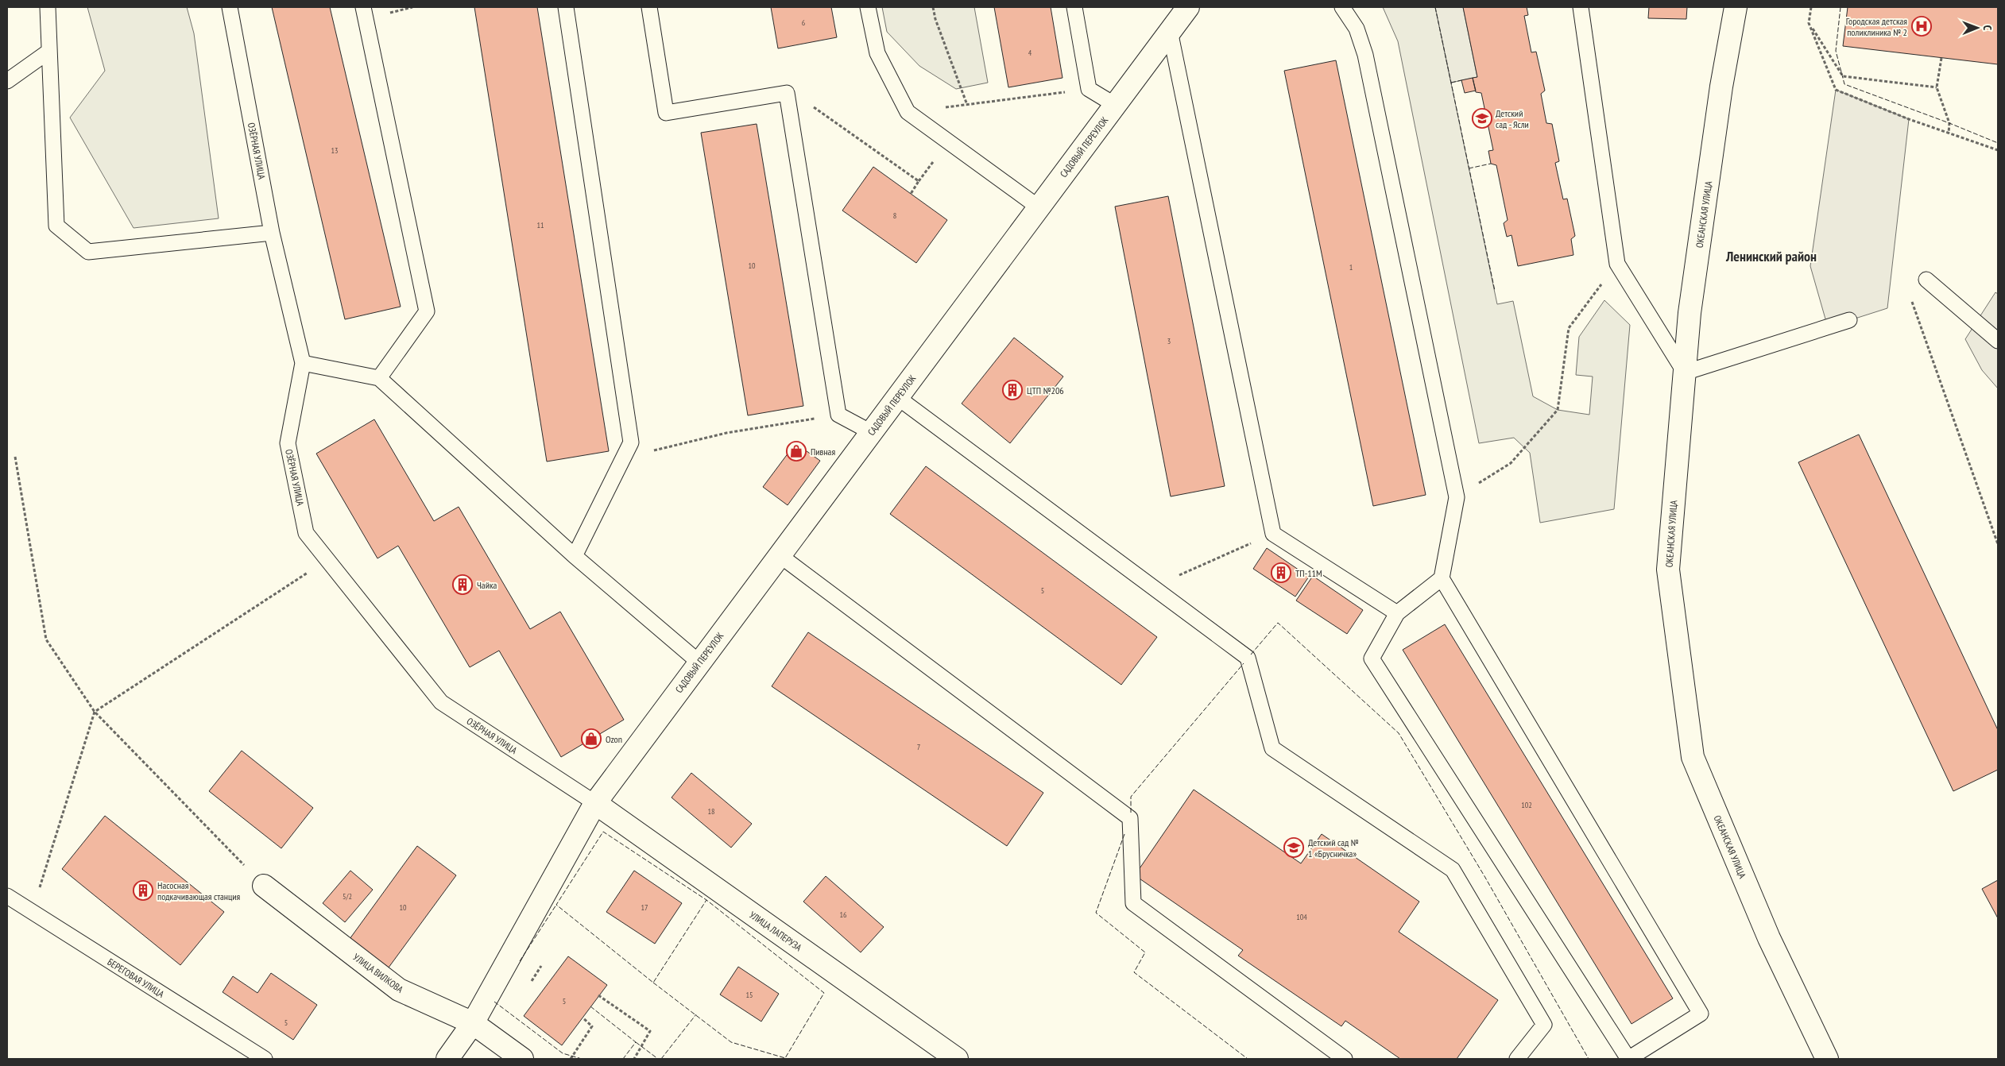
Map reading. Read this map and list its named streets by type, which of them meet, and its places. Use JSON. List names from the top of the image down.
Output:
{
  "streets": {
    "street": [
      "САДОВЫЙ ПЕРЕУЛОК",
      "ОКЕАНСКАЯ УЛИЦА",
      "УЛИЦА ЛАПЕРУЗА",
      "УЛИЦА ВИЛКОВА"
    ],
    "lane": ["ОЗЁРНАЯ УЛИЦА", "БЕРЕГОВАЯ УЛИЦА"]
  },
  "crossings": [
    ["САДОВЫЙ ПЕРЕУЛОК", "ОЗЁРНАЯ УЛИЦА"],
    ["САДОВЫЙ ПЕРЕУЛОК", "УЛИЦА ЛАПЕРУЗА"],
    ["САДОВЫЙ ПЕРЕУЛОК", "УЛИЦА ВИЛКОВА"],
    ["ОЗЁРНАЯ УЛИЦА", "УЛИЦА ЛАПЕРУЗА"]
  ],
  "districts": ["Ленинский район"],
  "places": {
    "hospital": ["Городская детская поликлиника № 2"],
    "school or university": ["Детский сад - Ясли", "Детский сад № 1 «Брусничка»"],
    "building": [
      "ЦТП №206",
      "ТП-11М",
      "Чайка",
      "Насосная подкачивающая станция"
    ],
    "shop": ["Пивная", "Ozon"]
  },
  "house_numbers": [
    "6",
    "4",
    "13",
    "8",
    "11",
    "10",
    "1",
    "3",
    "5",
    "7",
    "102",
    "18",
    "5/2",
    "10",
    "17",
    "16",
    "104",
    "15",
    "5",
    "5"
  ],
  "north": "right"
}
